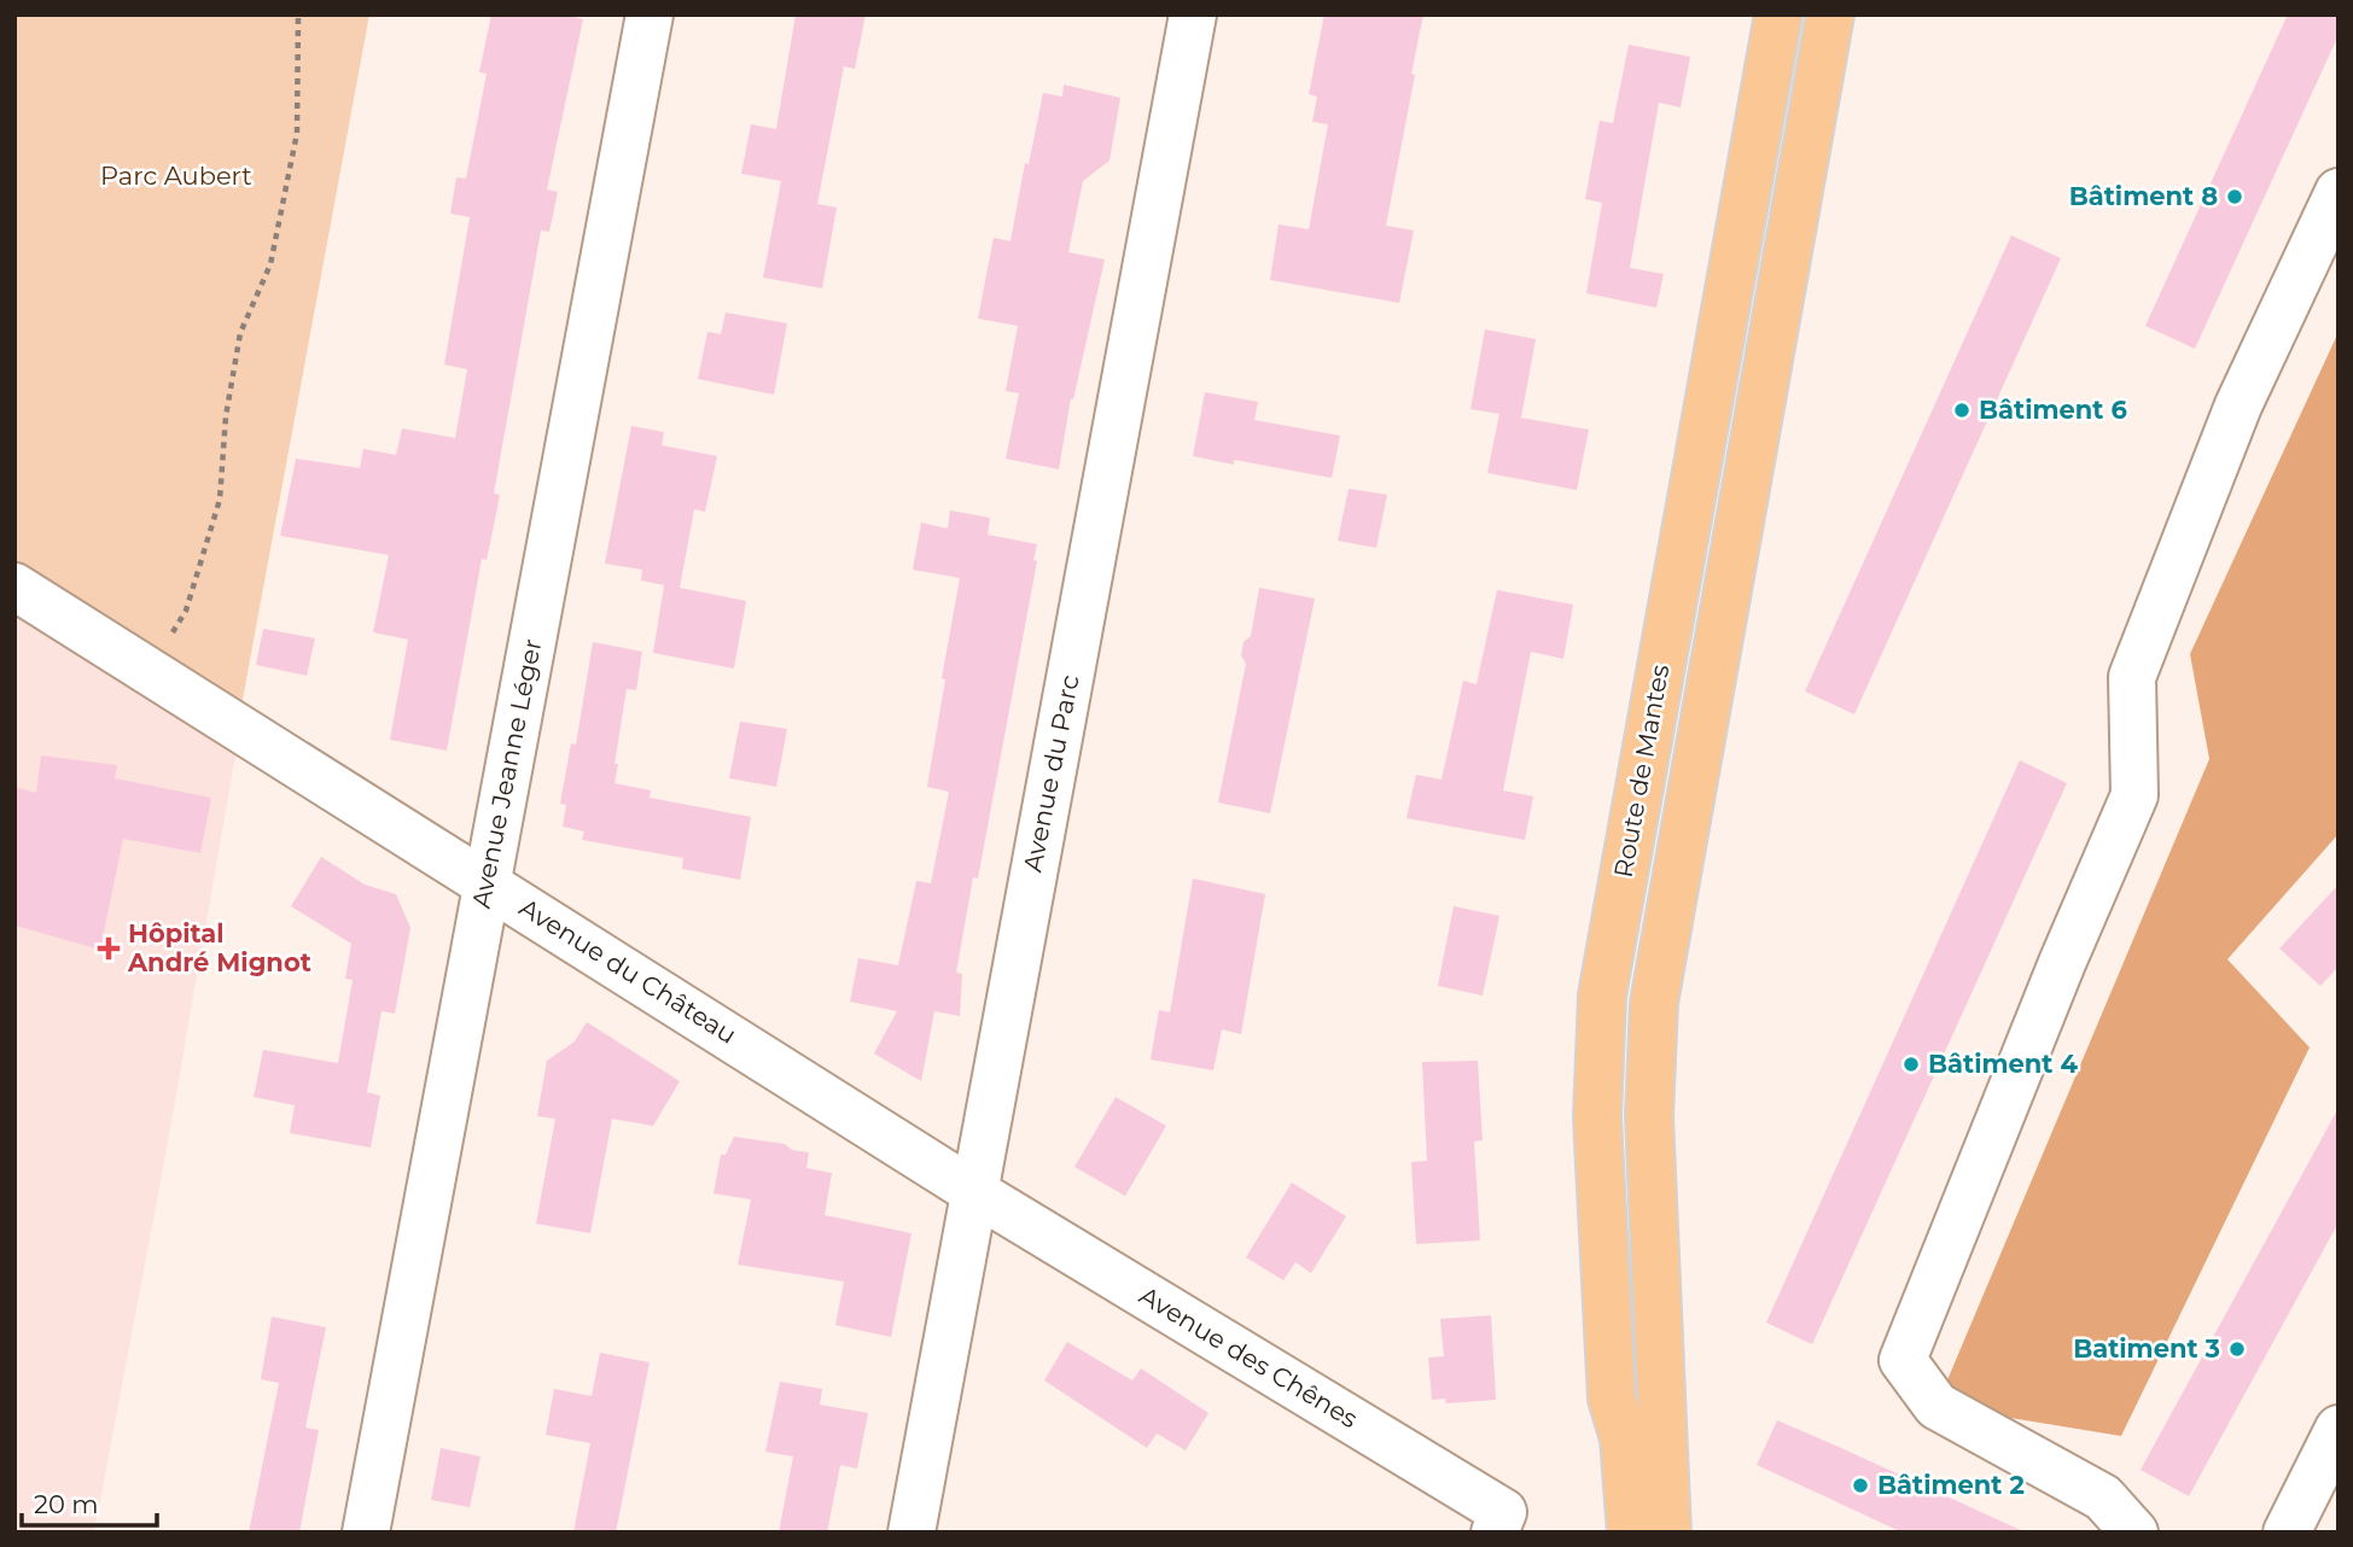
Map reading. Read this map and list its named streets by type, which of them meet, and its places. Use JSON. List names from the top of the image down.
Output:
{
  "streets": {
    "main road": ["Route de Mantes"],
    "street": [
      "Avenue Jeanne Léger",
      "Avenue du Parc",
      "Avenue du Château",
      "Avenue des Chênes"
    ]
  },
  "crossings": [
    ["Avenue Jeanne Léger", "Avenue du Château"],
    ["Avenue du Parc", "Avenue du Château"],
    ["Avenue du Parc", "Avenue des Chênes"],
    ["Avenue du Château", "Avenue des Chênes"]
  ],
  "parks": ["Parc Aubert"],
  "places": {
    "other": [
      "Bâtiment 8",
      "Bâtiment 6",
      "Bâtiment 4",
      "Batiment 3",
      "Bâtiment 2"
    ],
    "health": ["Hôpital André Mignot"]
  },
  "scale_bar": "20 m"
}
